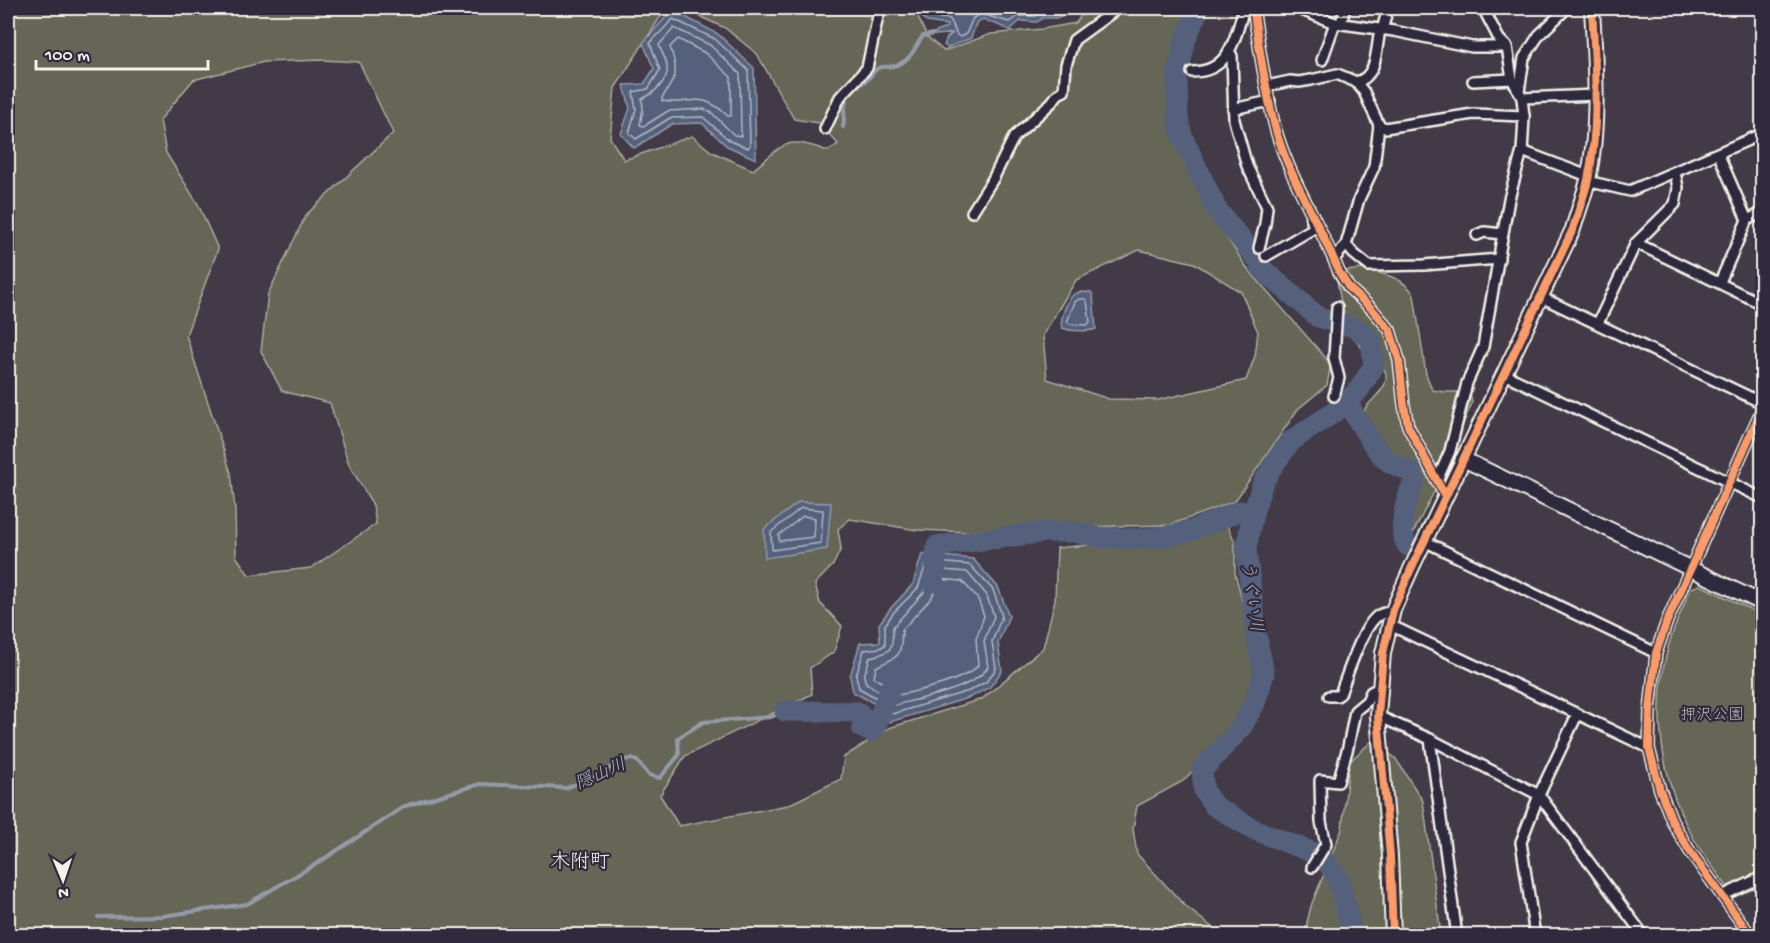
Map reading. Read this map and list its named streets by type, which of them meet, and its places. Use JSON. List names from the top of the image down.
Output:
{
  "districts": ["木附町"],
  "water": ["うぐい川", "隠山川"],
  "parks": ["押沢公園"],
  "scale_bar": "100 m",
  "north": "bottom"
}
